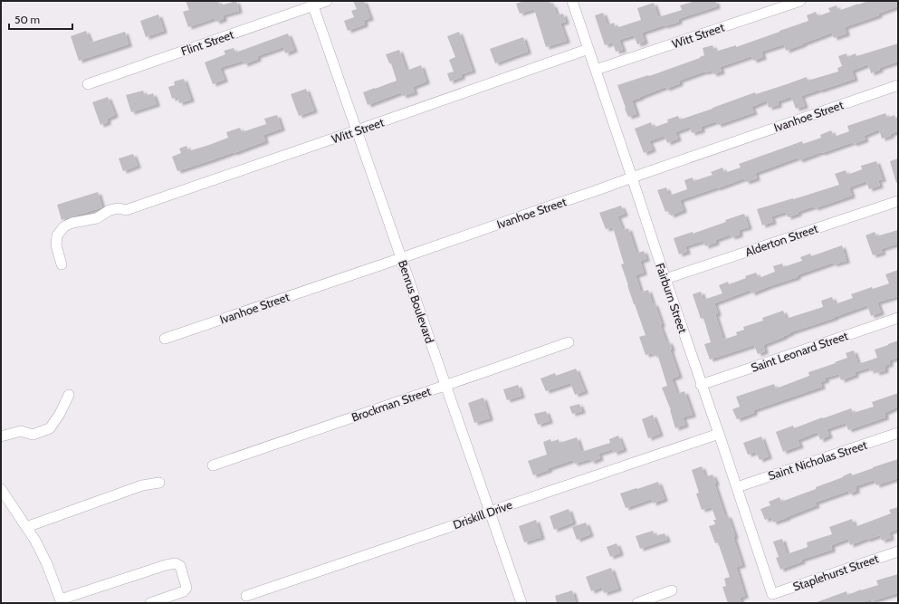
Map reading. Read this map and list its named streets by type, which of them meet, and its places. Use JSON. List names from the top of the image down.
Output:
{
  "streets": {
    "street": [
      "Witt Street",
      "Flint Street",
      "Ivanhoe Street",
      "Alderton Street",
      "Fairburn Street",
      "Benrus Boulevard",
      "Saint Leonard Street",
      "Brockman Street",
      "Saint Nicholas Street",
      "Driskill Drive",
      "Staplehurst Street"
    ]
  },
  "crossings": [
    ["Witt Street", "Fairburn Street"],
    ["Witt Street", "Benrus Boulevard"],
    ["Flint Street", "Benrus Boulevard"],
    ["Ivanhoe Street", "Fairburn Street"],
    ["Ivanhoe Street", "Benrus Boulevard"],
    ["Alderton Street", "Fairburn Street"],
    ["Fairburn Street", "Saint Leonard Street"],
    ["Fairburn Street", "Saint Nicholas Street"],
    ["Fairburn Street", "Driskill Drive"],
    ["Fairburn Street", "Staplehurst Street"],
    ["Benrus Boulevard", "Brockman Street"],
    ["Benrus Boulevard", "Driskill Drive"]
  ],
  "scale_bar": "50 m"
}
